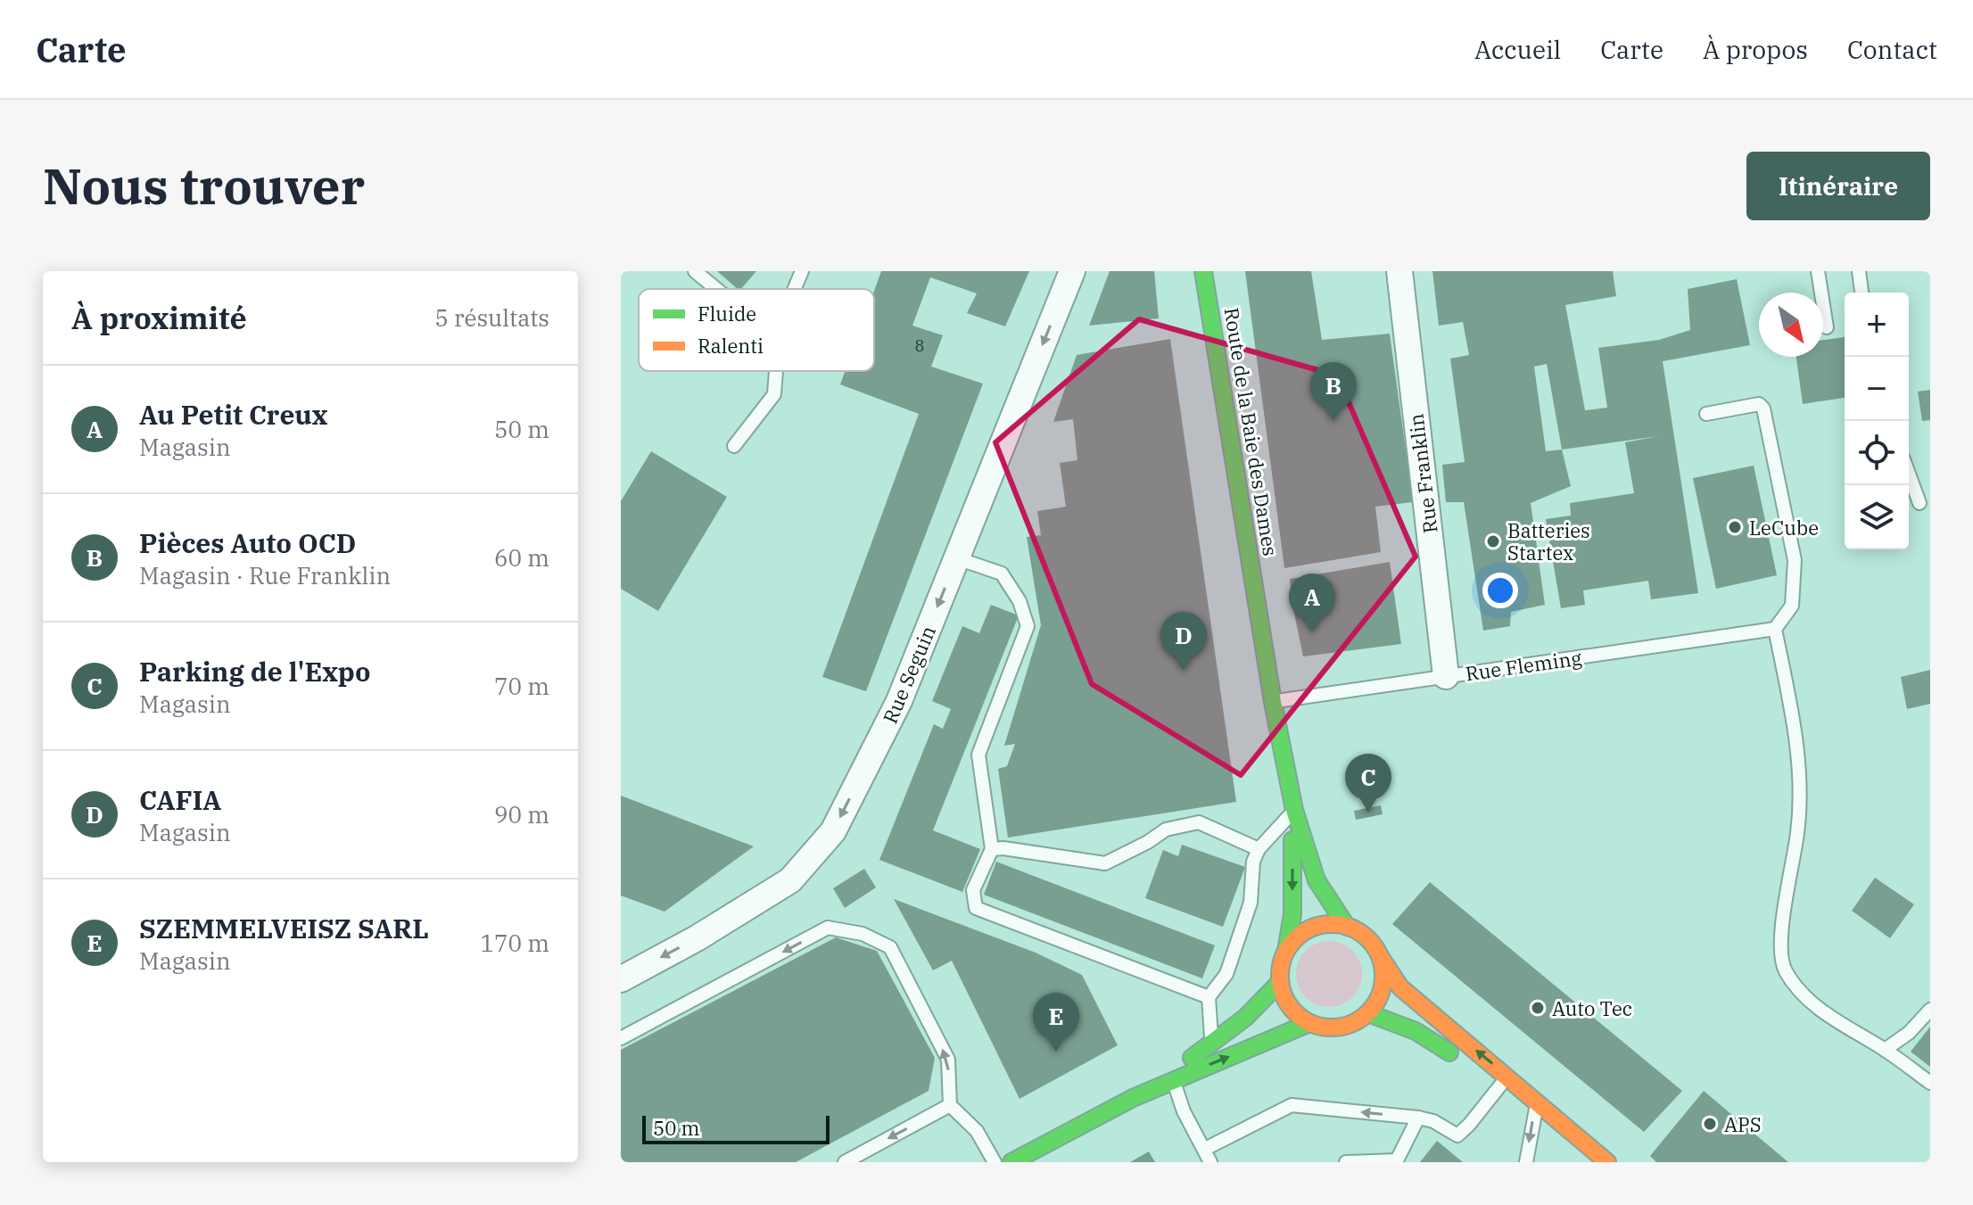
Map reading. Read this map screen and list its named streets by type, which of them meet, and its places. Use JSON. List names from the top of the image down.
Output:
{
  "streets": {
    "main road": ["Route de la Baie des Dames"],
    "street": ["Rue Franklin", "Rue Seguin"],
    "lane": ["Rue Fleming"]
  },
  "crossings": [
    ["Route de la Baie des Dames", "Rue Fleming"],
    ["Rue Franklin", "Rue Fleming"]
  ],
  "one_way": ["Rue Seguin"],
  "places": [
    "LeCube",
    "Batteries Startex",
    "Auto Tec",
    "APS"
  ],
  "house_numbers": ["8"],
  "legend": ["Fluide", "Ralenti"],
  "scale_bar": "50 m",
  "north": "bottom right",
  "page": {
    "header": "Carte",
    "nav": [
      "Accueil",
      "Carte",
      "À propos",
      "Contact"
    ],
    "buttons": "Itinéraire",
    "title": "Nous trouver",
    "heading": ["À proximité", "5 résultats"],
    "map_buttons": ["+", "−"],
    "pins": [
      "B",
      "A",
      "D",
      "C",
      "E"
    ],
    "list": [
      {
        "mark": "A",
        "name": "Au Petit Creux",
        "note": "Magasin",
        "value": "50 m"
      },
      {
        "mark": "B",
        "name": "Pièces Auto OCD",
        "note": "Magasin · Rue Franklin",
        "value": "60 m"
      },
      {
        "mark": "C",
        "name": "Parking de l'Expo",
        "note": "Magasin",
        "value": "70 m"
      },
      {
        "mark": "D",
        "name": "CAFIA",
        "note": "Magasin",
        "value": "90 m"
      },
      {
        "mark": "E",
        "name": "SZEMMELVEISZ SARL",
        "note": "Magasin",
        "value": "170 m"
      }
    ],
    "scale": "50 m"
  }
}
